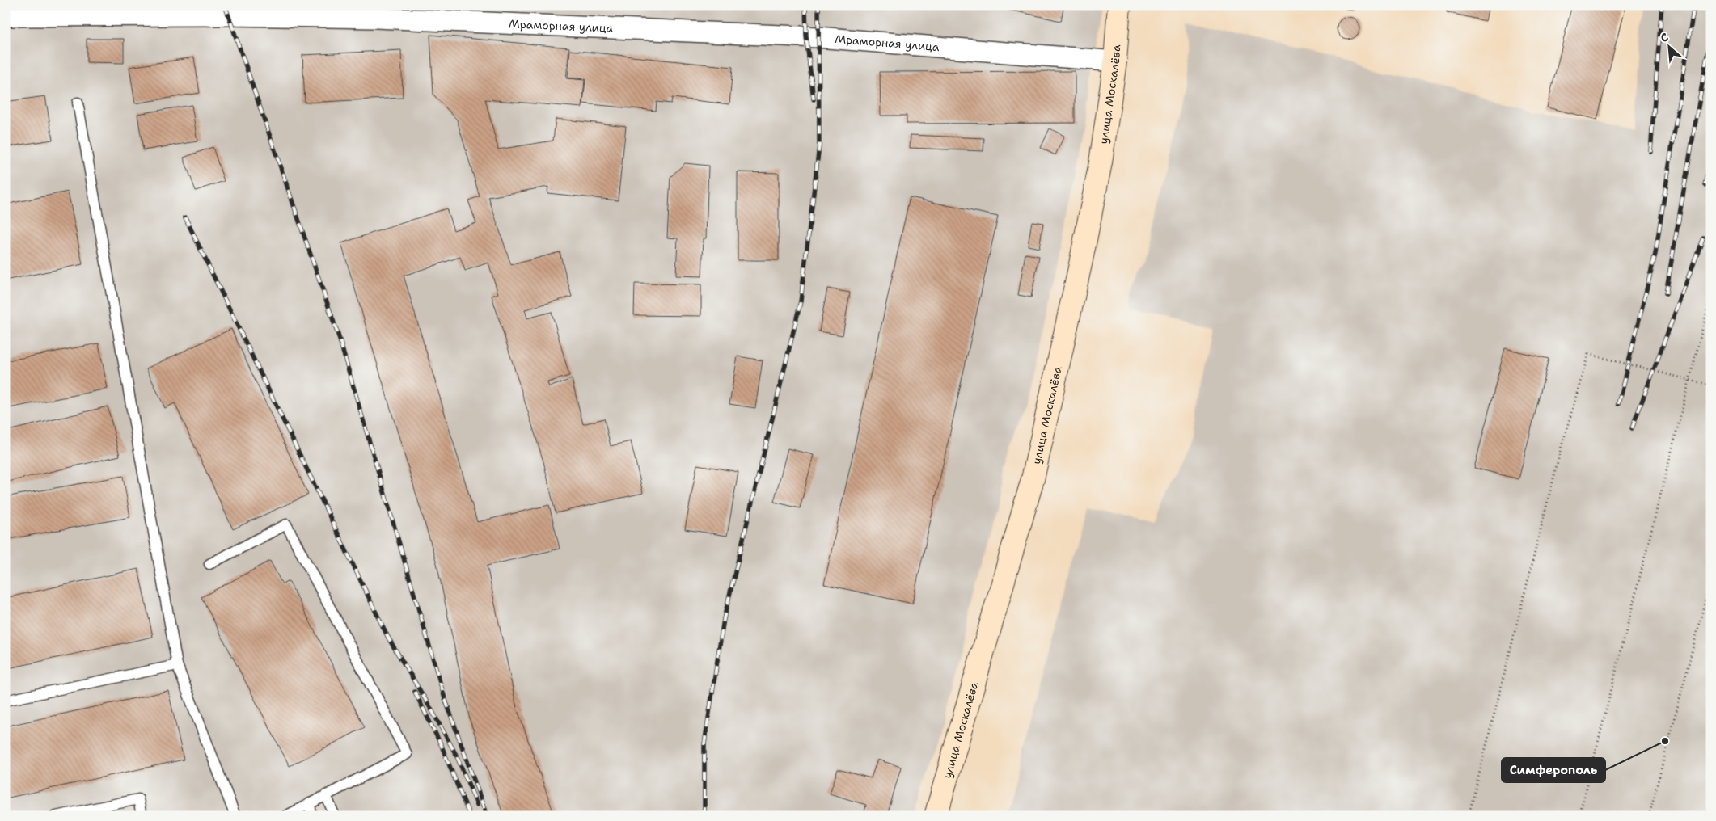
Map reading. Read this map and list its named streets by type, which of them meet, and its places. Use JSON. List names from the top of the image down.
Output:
{
  "streets": {
    "main road": ["улица Москалёва"],
    "street": ["Мраморная улица"]
  },
  "crossings": [
    ["Мраморная улица", "улица Москалёва"]
  ],
  "places": ["Симферополь"],
  "north": "top left"
}
